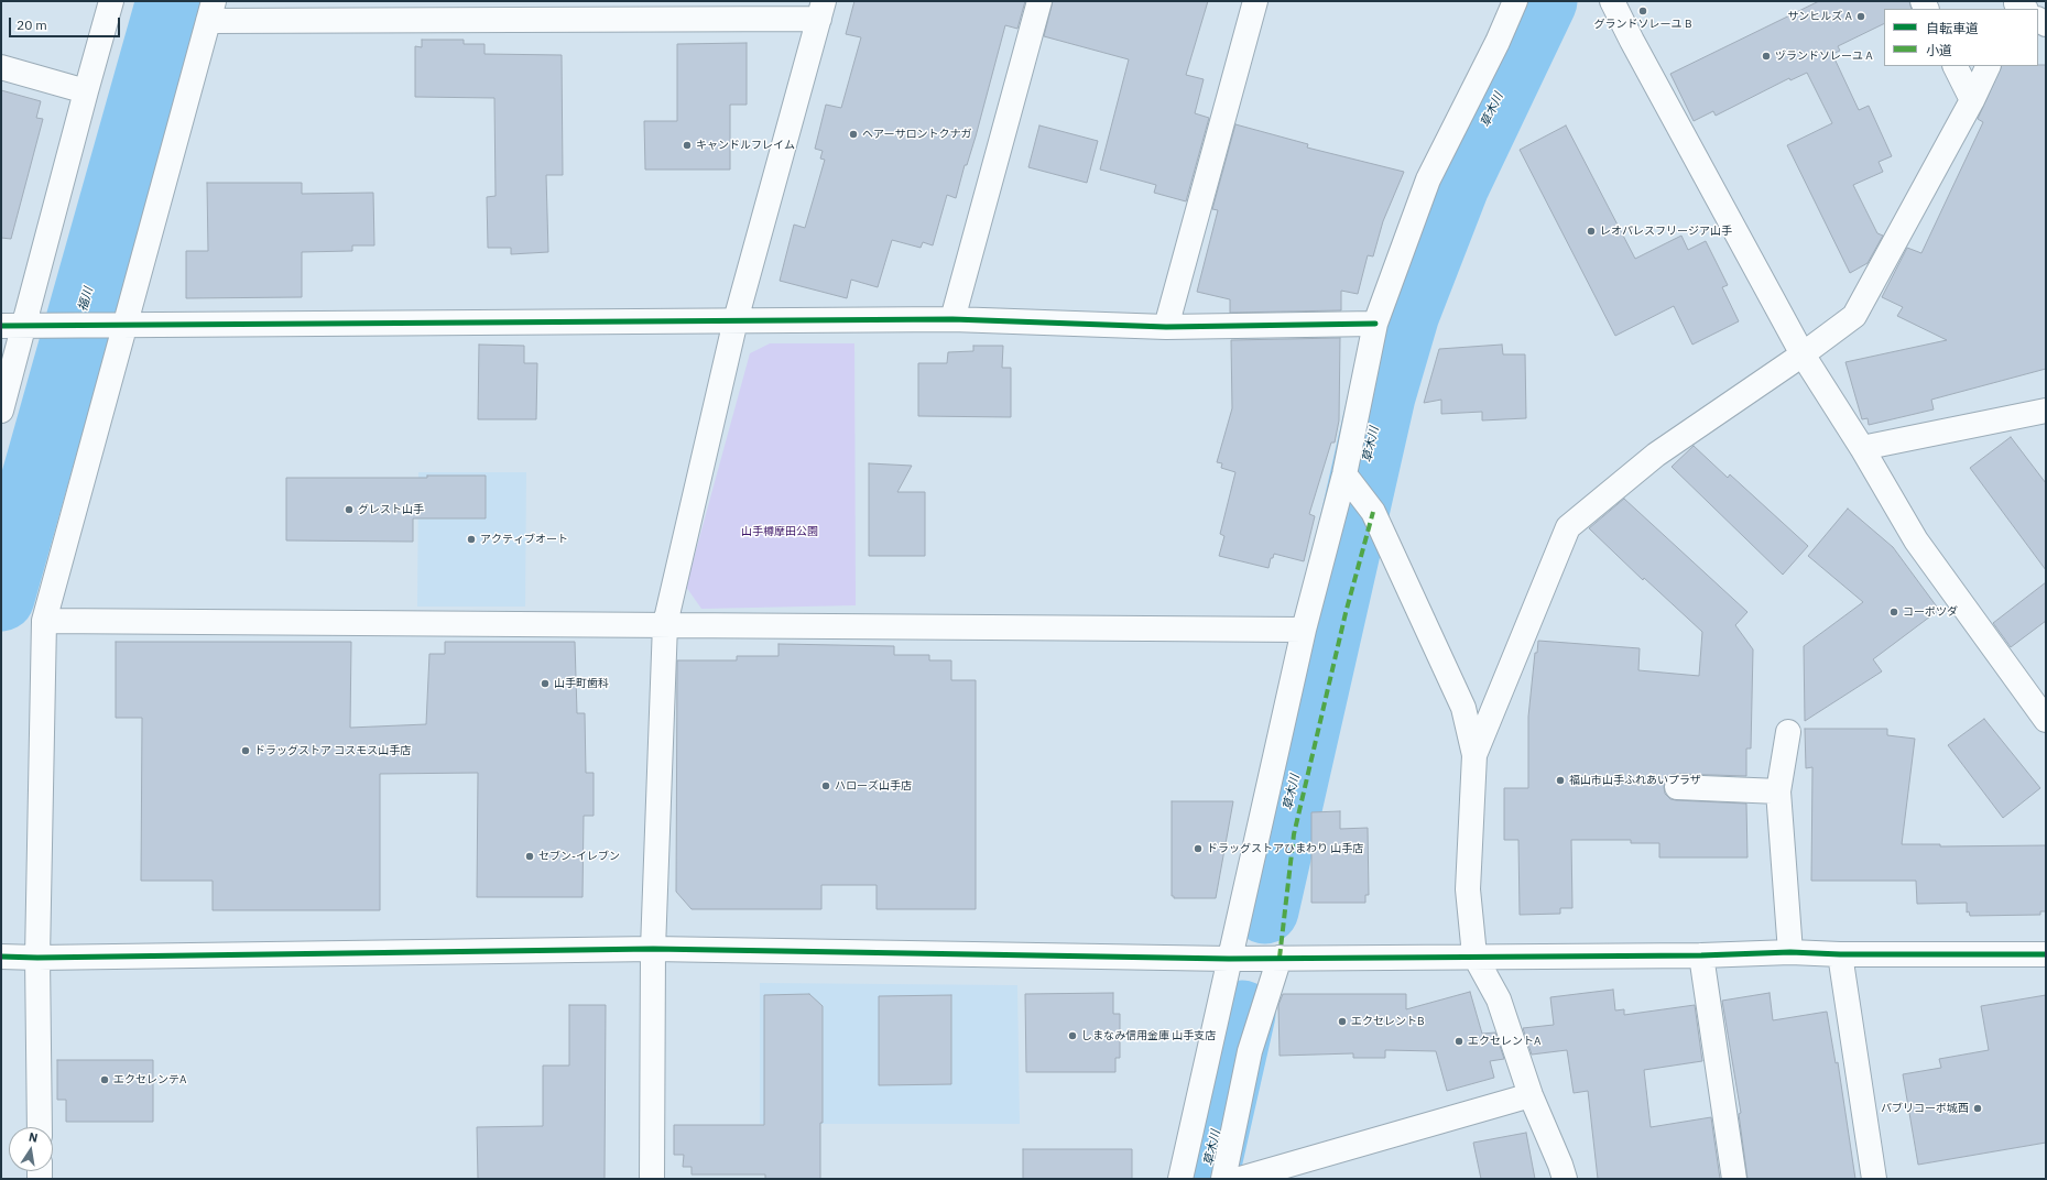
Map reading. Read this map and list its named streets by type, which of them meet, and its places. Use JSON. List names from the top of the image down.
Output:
{
  "water": ["草木川", "福川"],
  "parks": ["山手樽摩田公園"],
  "places": [
    "グランドソレーユ B",
    "サンヒルズ A",
    "ヅランドソレーユ A",
    "ヘアーサロントクナガ",
    "キャンドルフレイム",
    "レオパレスフリージア山手",
    "グレスト山手",
    "アクティブオート",
    "コーポツダ",
    "山手町歯科",
    "ドラッグストア コスモス山手店",
    "福山市山手ふれあいプラザ",
    "ハローズ山手店",
    "ドラッグストアひまわり 山手店",
    "セブン-イレブン",
    "エクセレントB",
    "しまなみ信用金庫 山手支店",
    "エクセレントA",
    "エクセレンテA",
    "パブリコーポ城西"
  ],
  "legend": ["自転車道", "小道"],
  "scale_bar": "20 m",
  "north": "top"
}
